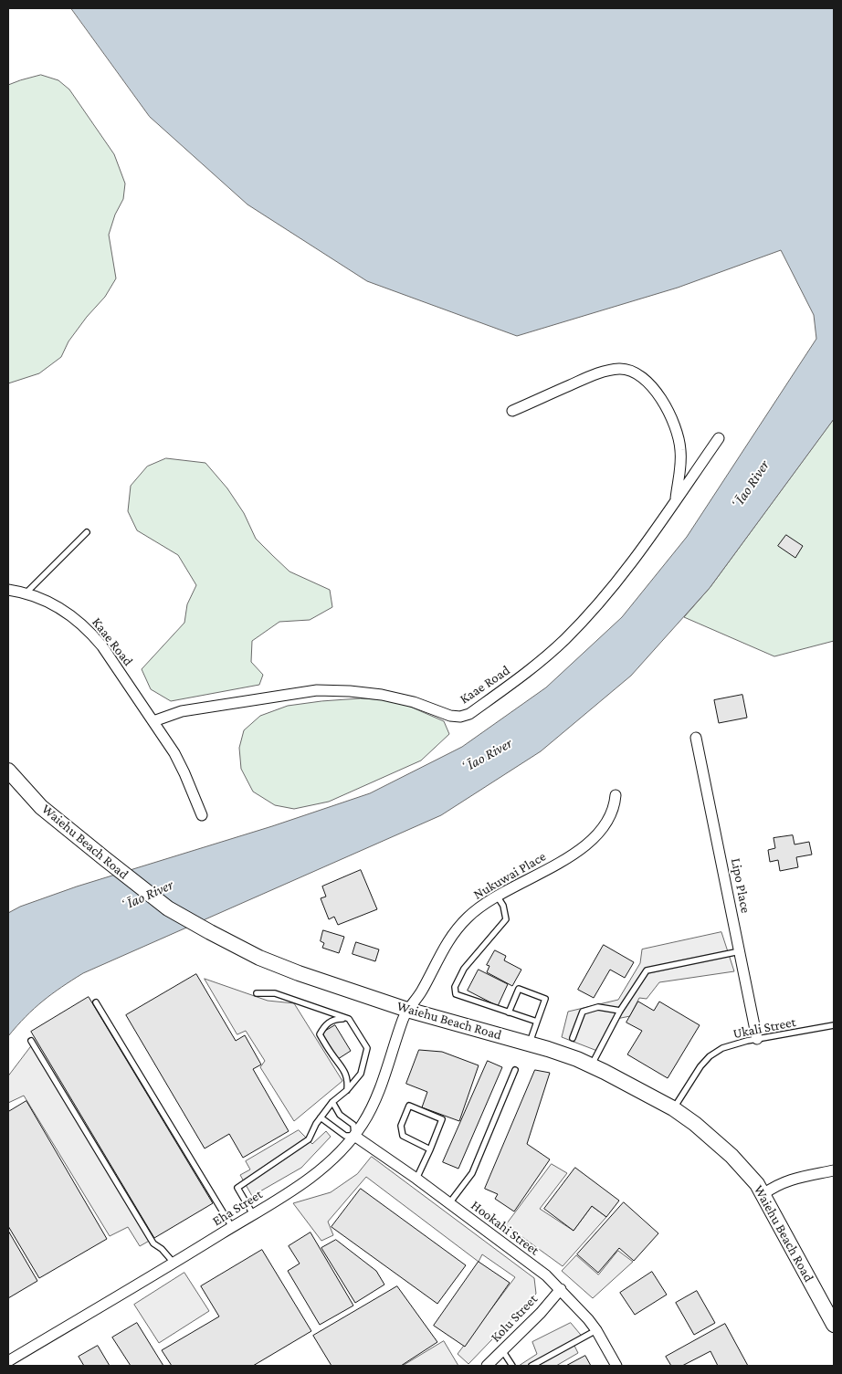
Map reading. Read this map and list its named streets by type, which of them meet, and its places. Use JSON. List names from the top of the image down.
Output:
{
  "streets": {
    "street": [
      "Kaae Road",
      "Waiehu Beach Road",
      "Nukuwai Place",
      "Lipo Place",
      "Eha Street",
      "Hookahi Street",
      "Kolu Street"
    ],
    "lane": ["Ukali Street"]
  },
  "crossings": [
    ["Waiehu Beach Road", "Nukuwai Place"],
    ["Waiehu Beach Road", "Ukali Street"],
    ["Waiehu Beach Road", "Eha Street"],
    ["Nukuwai Place", "Eha Street"],
    ["Lipo Place", "Ukali Street"],
    ["Eha Street", "Hookahi Street"],
    ["Hookahi Street", "Kolu Street"]
  ],
  "water": ["ʻĪao River"]
}
